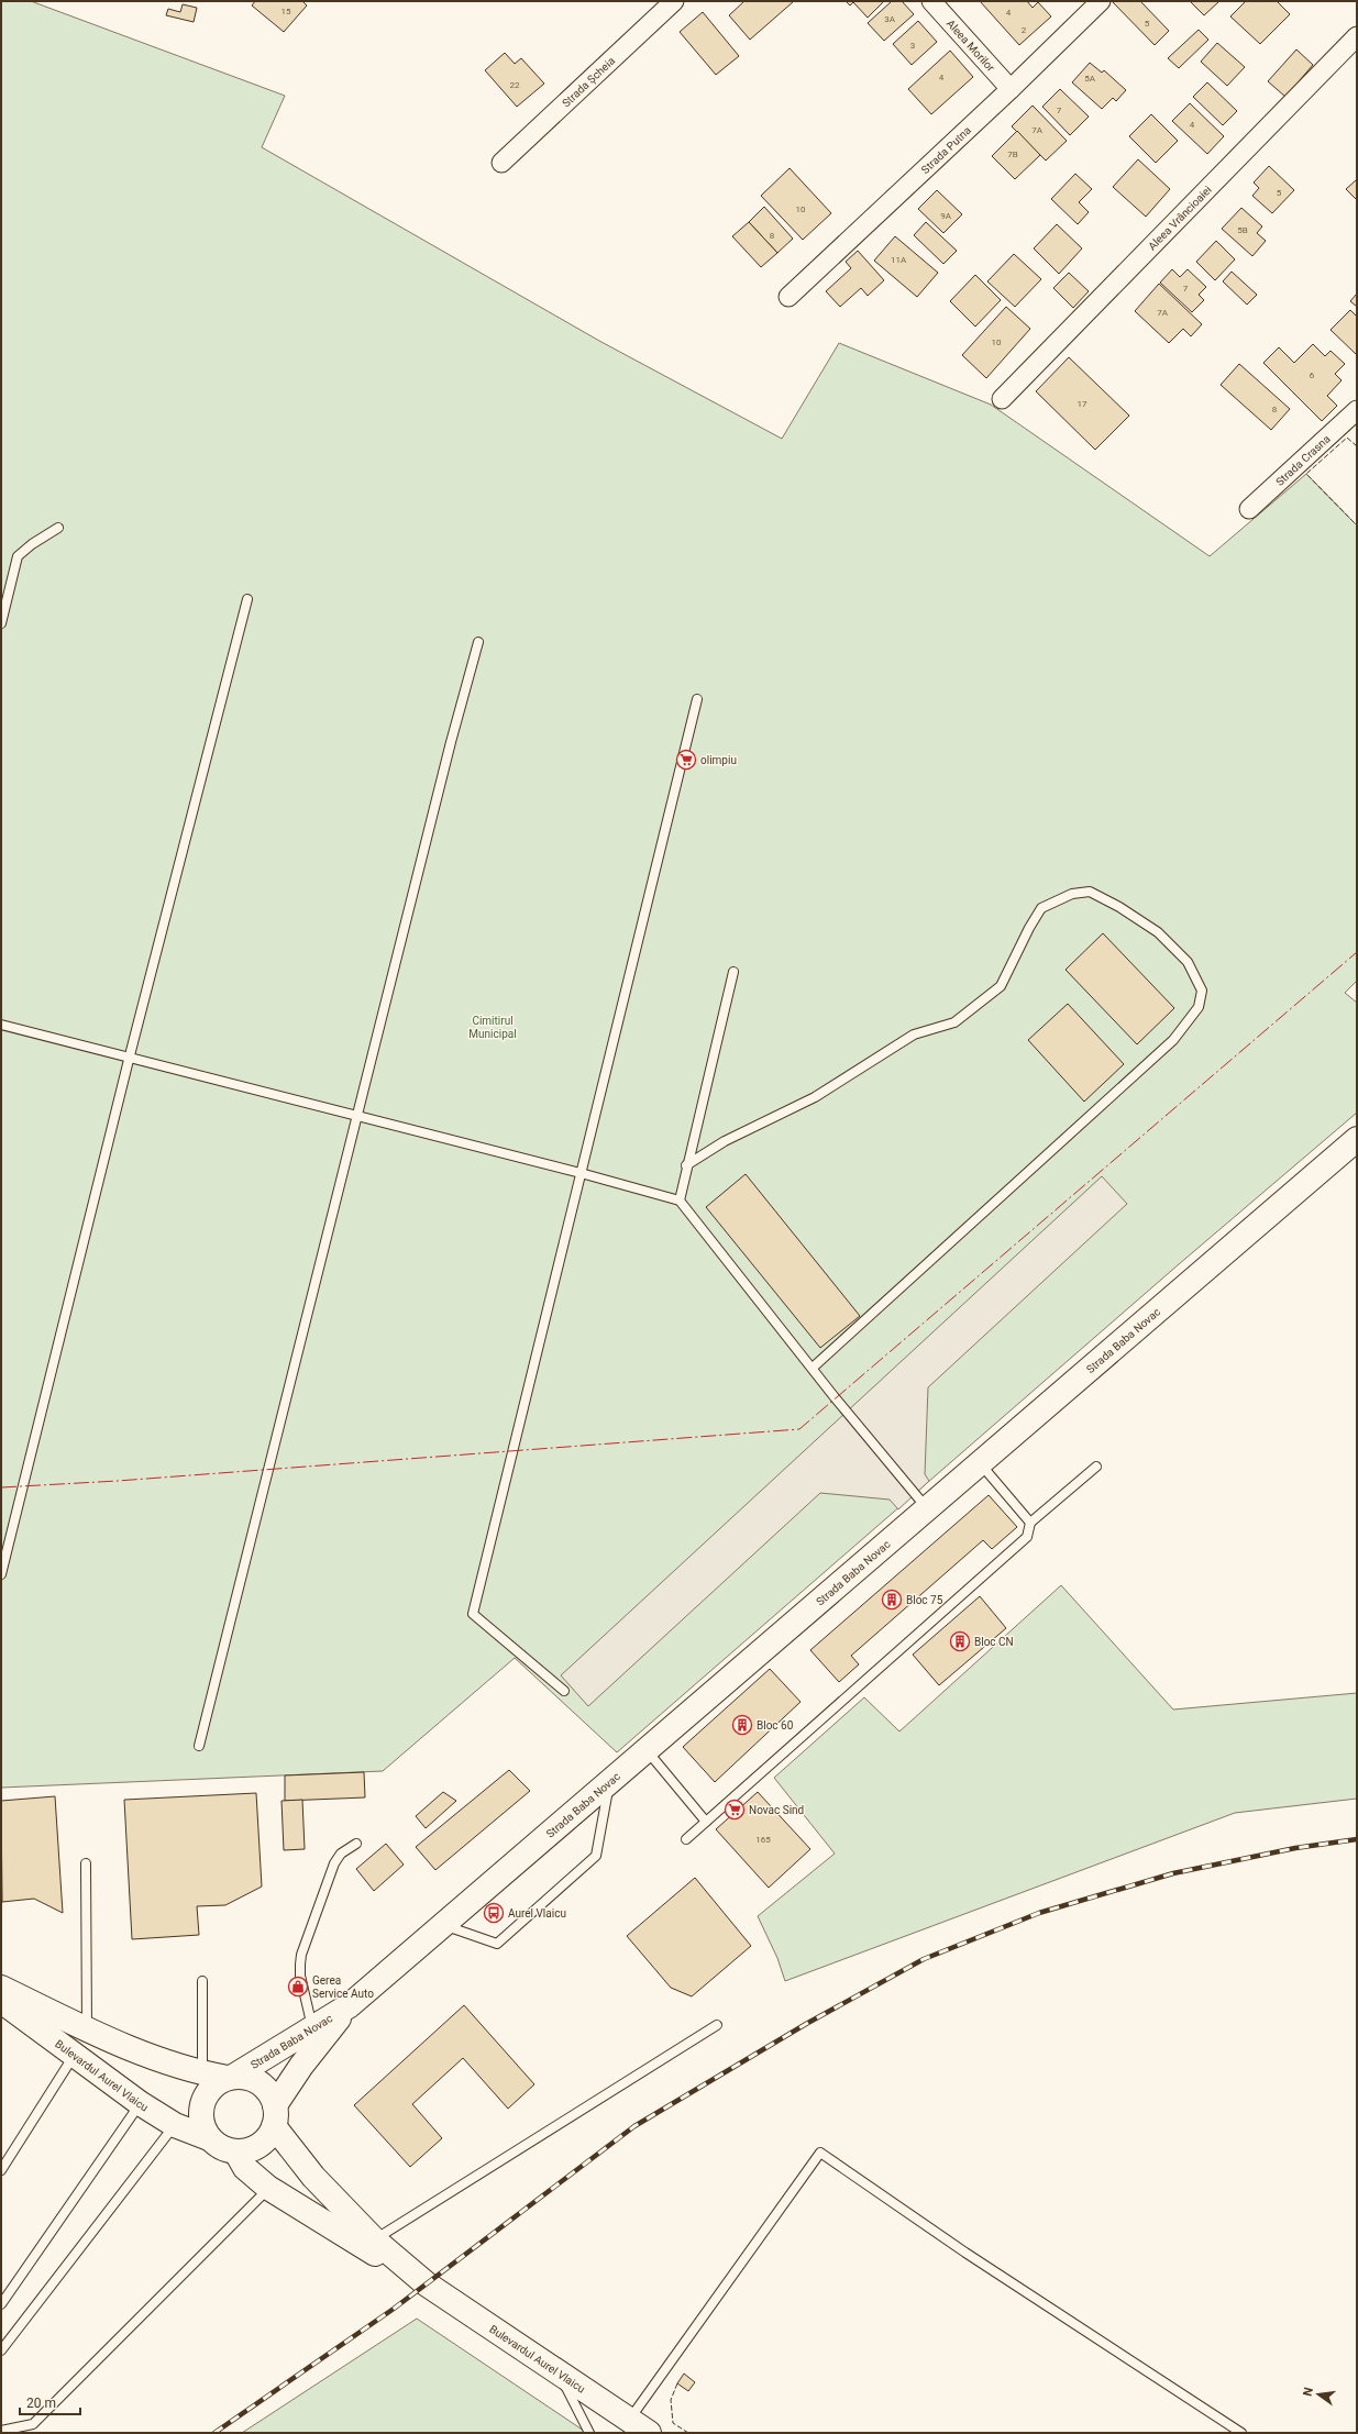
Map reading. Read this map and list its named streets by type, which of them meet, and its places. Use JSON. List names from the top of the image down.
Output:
{
  "streets": {
    "main road": ["Strada Baba Novac", "Bulevardul Aurel Vlaicu"],
    "street": [
      "Aleea Morilor",
      "Strada Șcheia",
      "Strada Putna",
      "Aleea Vrâncioaiei",
      "Strada Crasna"
    ]
  },
  "crossings": [
    ["Aleea Morilor", "Strada Putna"],
    ["Strada Baba Novac", "Bulevardul Aurel Vlaicu"]
  ],
  "parks": ["Cimitirul Municipal"],
  "places": {
    "supermarket": ["olimpiu", "Novac Sind"],
    "building": ["Bloc 75", "Bloc CN", "Bloc 60"],
    "bus stop": ["Aurel Vlaicu"],
    "shop": ["Gerea Service Auto"]
  },
  "house_numbers": [
    "15",
    "4",
    "3A",
    "5",
    "2",
    "3",
    "4",
    "5A",
    "22",
    "7",
    "4",
    "7A",
    "7B",
    "5",
    "10",
    "9A",
    "5B",
    "8",
    "11A",
    "7",
    "7A",
    "10",
    "6",
    "17",
    "8",
    "165"
  ],
  "scale_bar": "20 m",
  "north": "left"
}
